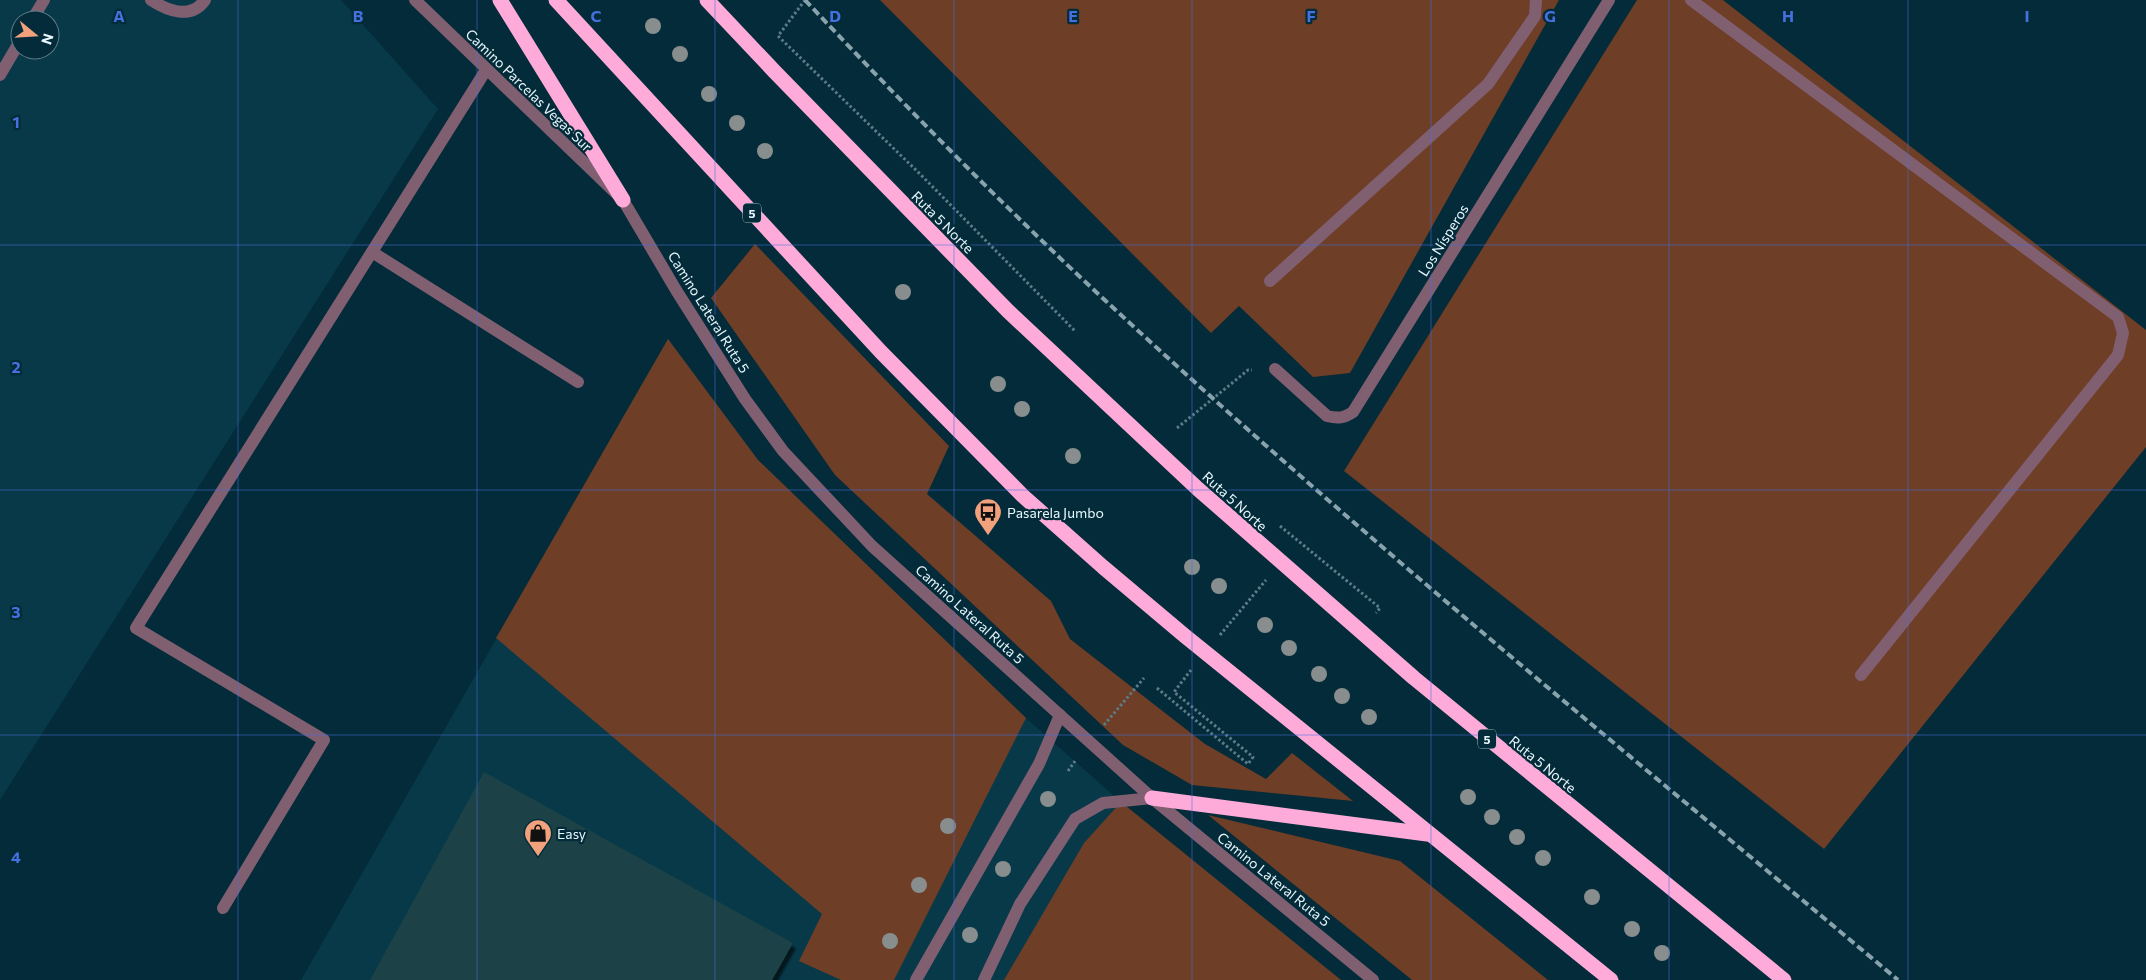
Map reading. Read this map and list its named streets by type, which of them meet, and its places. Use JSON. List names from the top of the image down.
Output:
{
  "streets": {
    "highway": ["5", "Ruta 5 Norte"],
    "street": ["Camino Parcelas Vegas Sur", "Los Nísperos", "Camino Lateral Ruta 5"]
  },
  "crossings": [
    ["Camino Parcelas Vegas Sur", "Camino Lateral Ruta 5"]
  ],
  "places": {
    "bus stop": ["Pasarela Jumbo"],
    "shop": ["Easy"]
  },
  "north": "right",
  "grid": {
    "columns": [
      "A",
      "B",
      "C",
      "D",
      "E",
      "F",
      "G",
      "H",
      "I"
    ],
    "rows": [
      "1",
      "2",
      "3",
      "4"
    ]
  }
}
